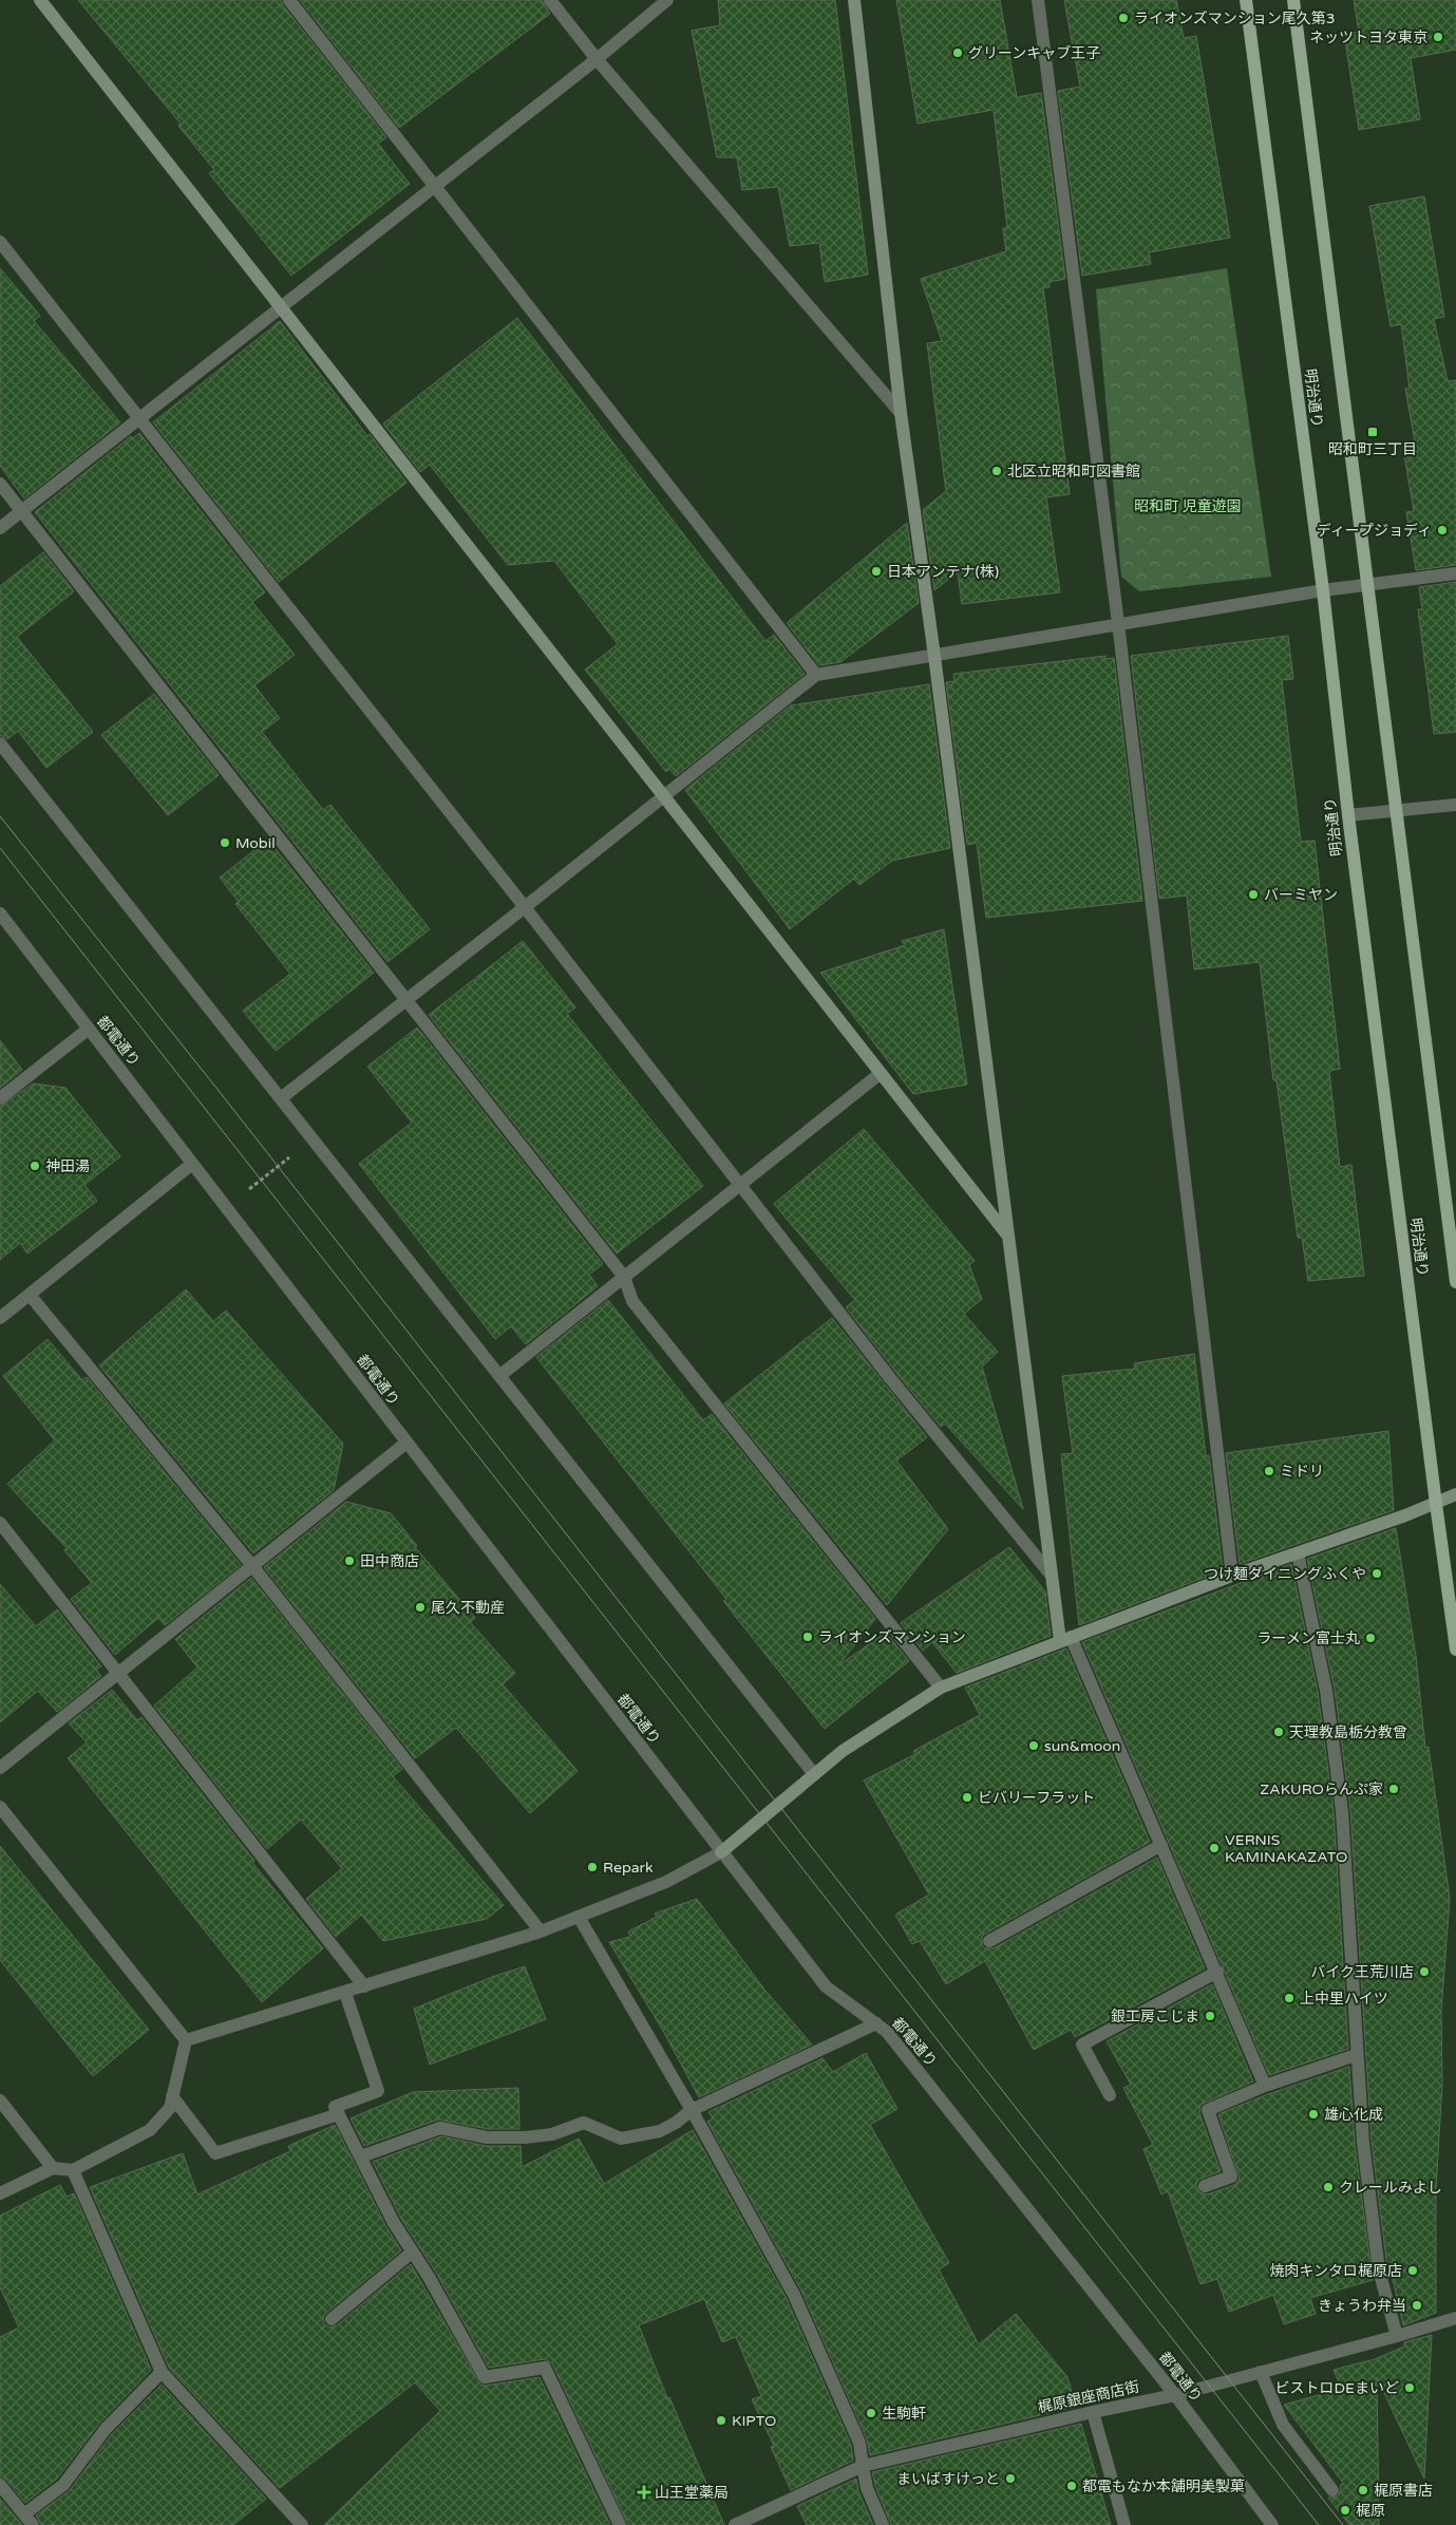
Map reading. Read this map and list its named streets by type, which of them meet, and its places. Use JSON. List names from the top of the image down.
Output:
{
  "streets": {
    "main road": ["明治通り"],
    "street": ["都電通り", "梶原銀座商店街"]
  },
  "crossings": [
    ["都電通り", "梶原銀座商店街"]
  ],
  "parks": ["昭和町 児童遊園"],
  "places": {
    "other": [
      "ライオンズマンション尾久第3",
      "ネッツトヨタ東京",
      "グリーンキャブ王子",
      "北区立昭和町図書館",
      "ディープジョディ",
      "日本アンテナ(株)",
      "Mobil",
      "バーミヤン",
      "神田湯",
      "ミドリ",
      "田中商店",
      "つけ麺ダイニングふくや",
      "尾久不動産",
      "ライオンズマンション",
      "ラーメン富士丸",
      "天理教島栃分教曾",
      "sun&moon",
      "ZAKUROらんぷ家",
      "ビバリーフラット",
      "VERNIS KAMINAKAZATO",
      "Repark",
      "バイク王荒川店",
      "上中里ハイツ",
      "銀工房こじま",
      "雄心化成",
      "クレールみよし",
      "焼肉キンタロ梶原店",
      "きょうわ弁当",
      "ビストロDEまいど",
      "生駒軒",
      "KIPTO",
      "まいばすけっと",
      "都電もなか本舗明美製菓",
      "梶原書店",
      "梶原"
    ],
    "transit": ["昭和町三丁目"],
    "health": ["山王堂薬局"]
  }
}
